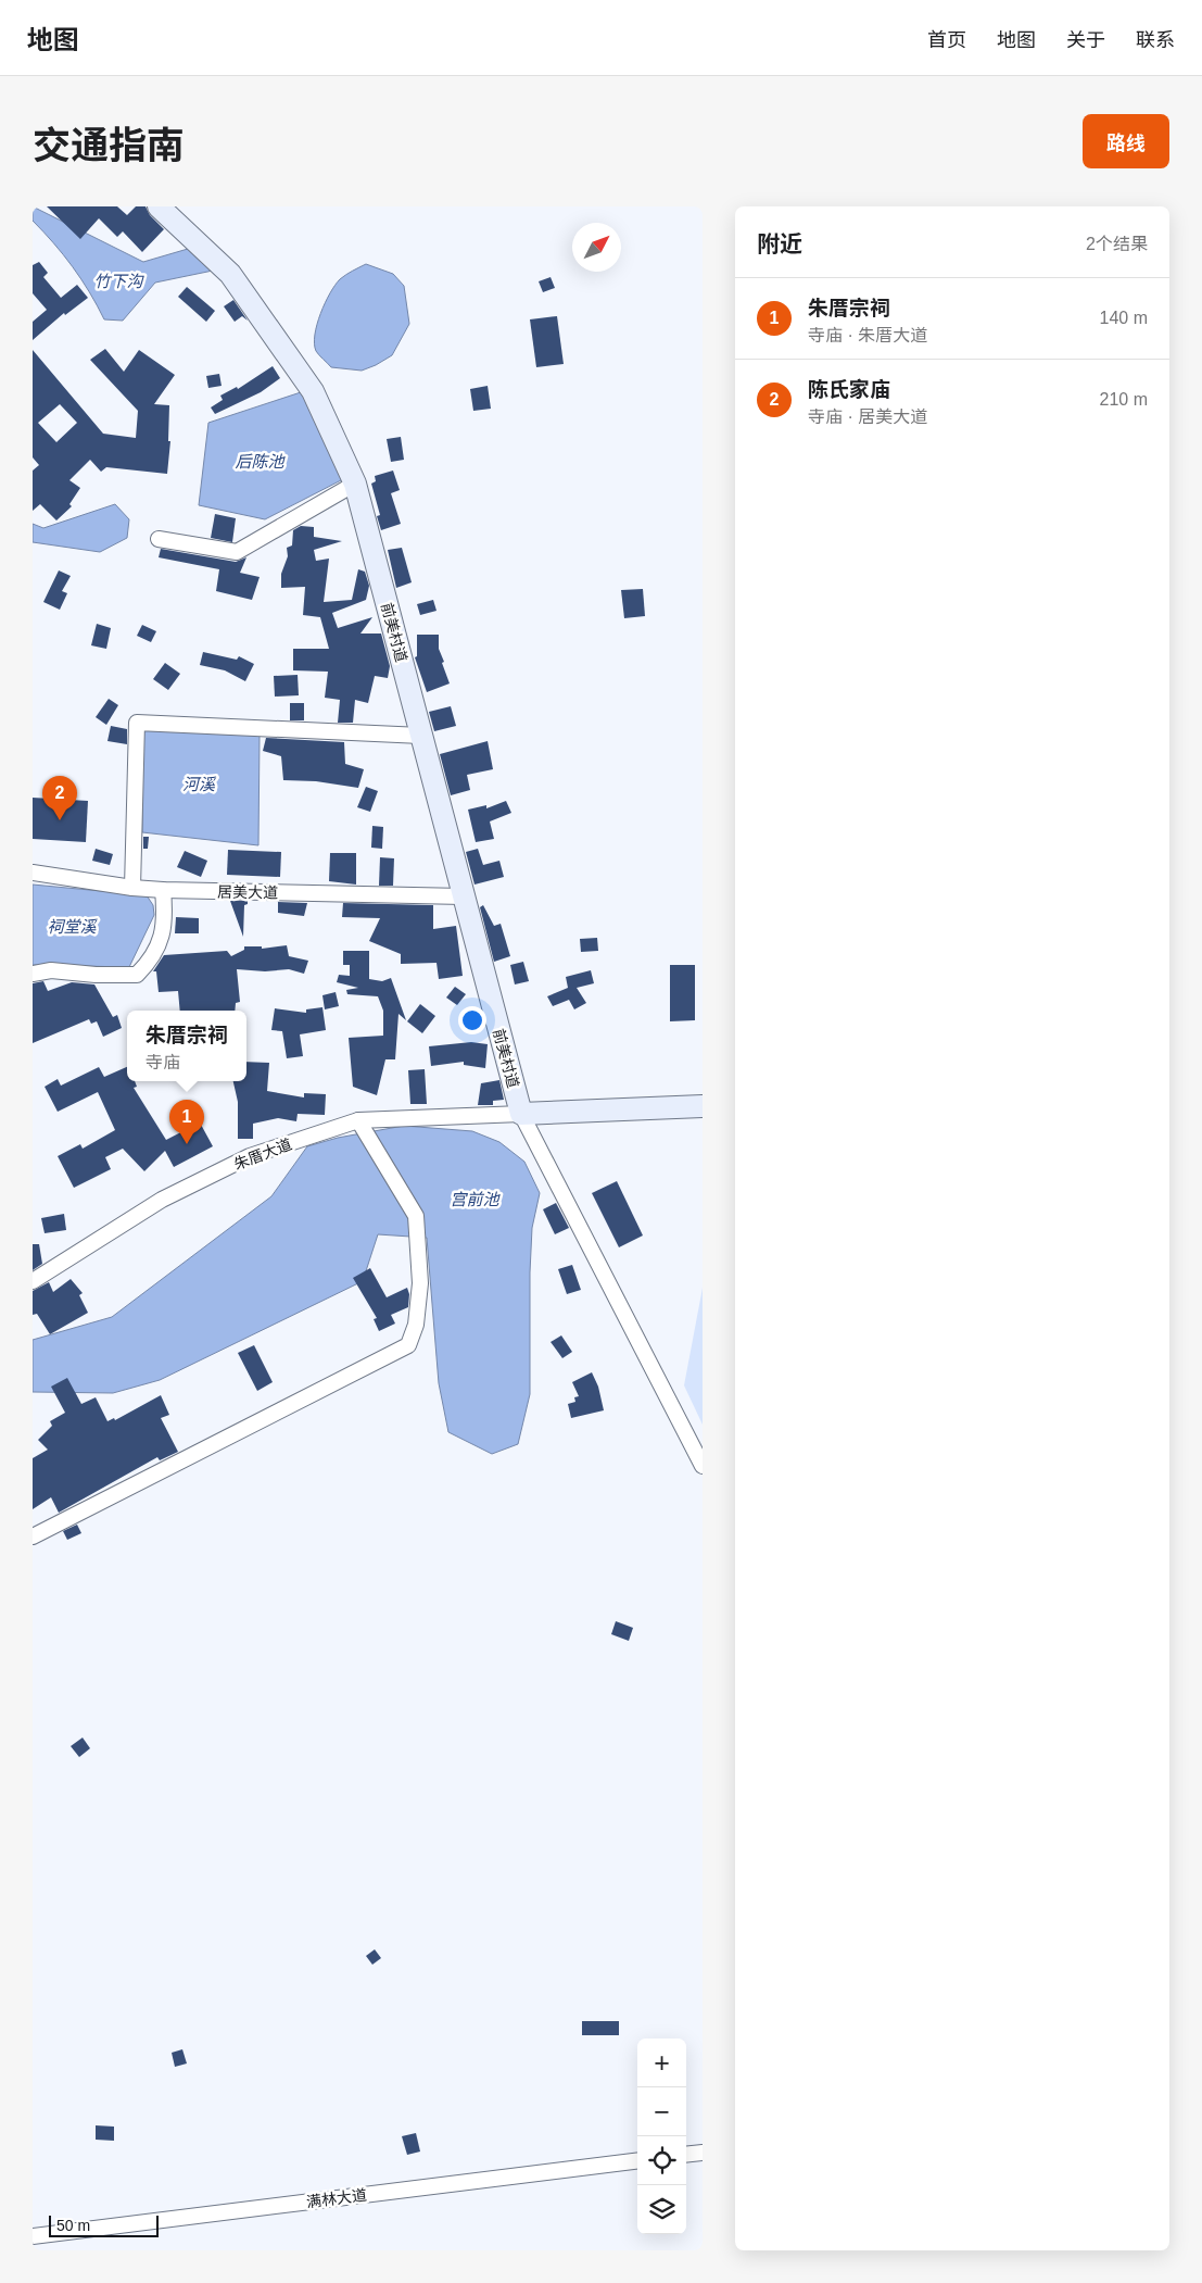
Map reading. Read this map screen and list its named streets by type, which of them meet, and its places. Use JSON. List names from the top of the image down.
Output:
{
  "streets": {
    "street": [
      "前美村道",
      "居美大道",
      "朱厝大道",
      "满林大道"
    ]
  },
  "crossings": [
    ["前美村道", "居美大道"],
    ["前美村道", "朱厝大道"]
  ],
  "water": [
    "竹下沟",
    "后陈池",
    "河溪",
    "祠堂溪",
    "宫前池"
  ],
  "scale_bar": "50 m",
  "north": "top right",
  "page": {
    "header": "地图",
    "nav": [
      "首页",
      "地图",
      "关于",
      "联系"
    ],
    "title": "交通指南",
    "buttons": "路线",
    "heading": ["附近", "2个结果"],
    "list": [
      {
        "mark": "1",
        "name": "朱厝宗祠",
        "note": "寺庙 · 朱厝大道",
        "value": "140 m"
      },
      {
        "mark": "2",
        "name": "陈氏家庙",
        "note": "寺庙 · 居美大道",
        "value": "210 m"
      }
    ],
    "pins": ["2", "1"],
    "popup": ["朱厝宗祠", "寺庙"],
    "map_buttons": ["+", "−"],
    "scale": "50 m"
  }
}
